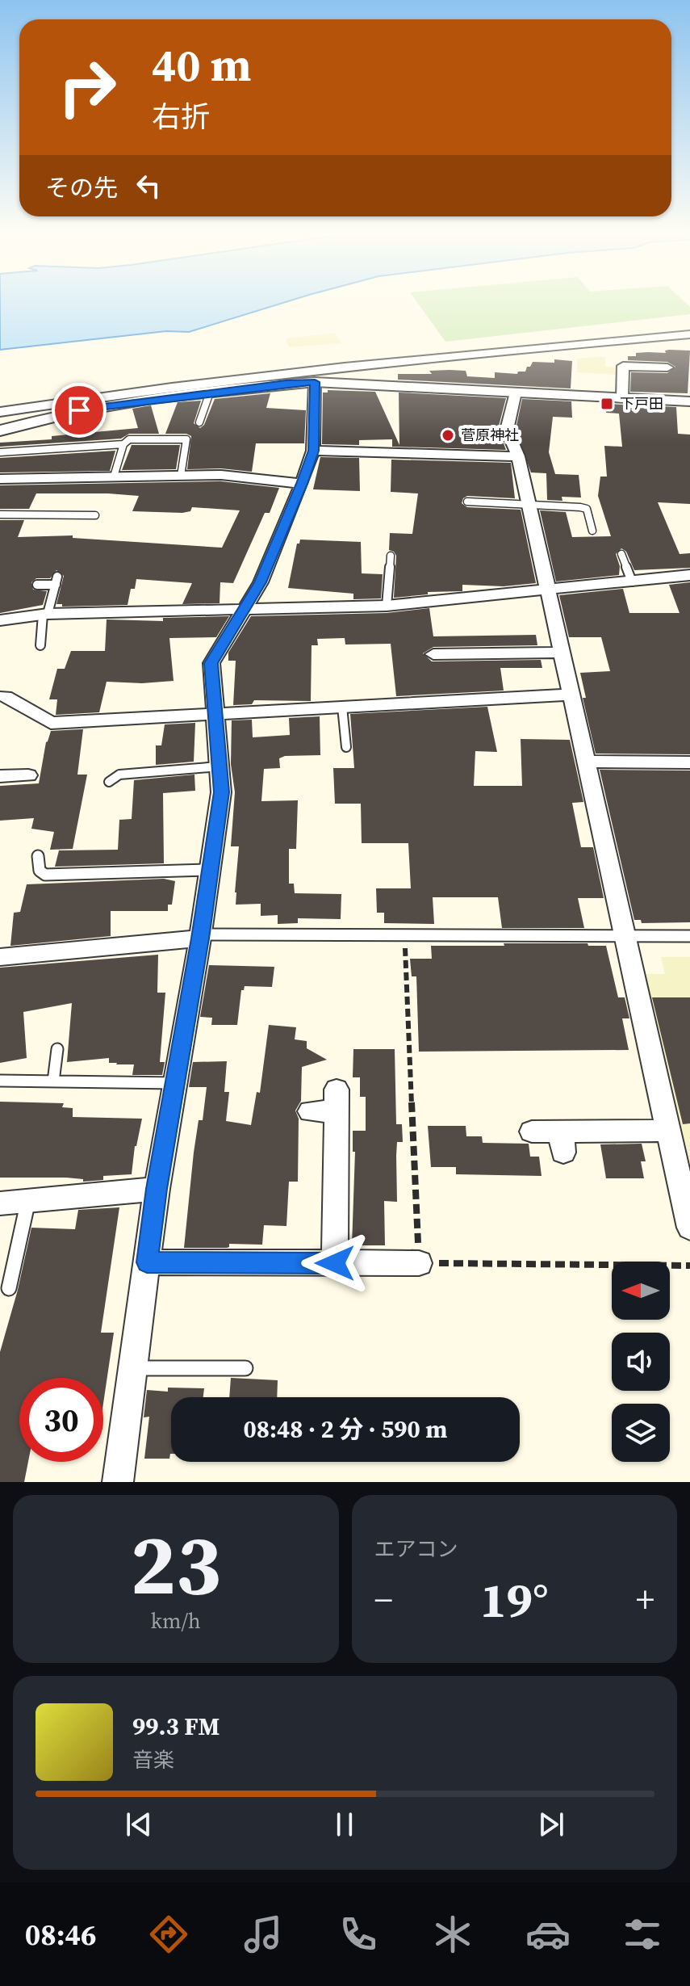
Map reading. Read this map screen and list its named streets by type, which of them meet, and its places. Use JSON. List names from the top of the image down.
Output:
{
  "places": {
    "transit": ["下戸田"],
    "other": ["菅原神社"]
  },
  "north": "left",
  "page": {
    "turn": ["40 m", "右折"],
    "then": "その先",
    "limit": "30",
    "trip": "08:48 · 2 分 · 590 m",
    "tile": [
      ["23", "km/h"],
      "エアコン"
    ],
    "heat": ["−", "19°", "+"],
    "song": ["99.3 FM", "音楽"],
    "tabs": "08:46"
  }
}
